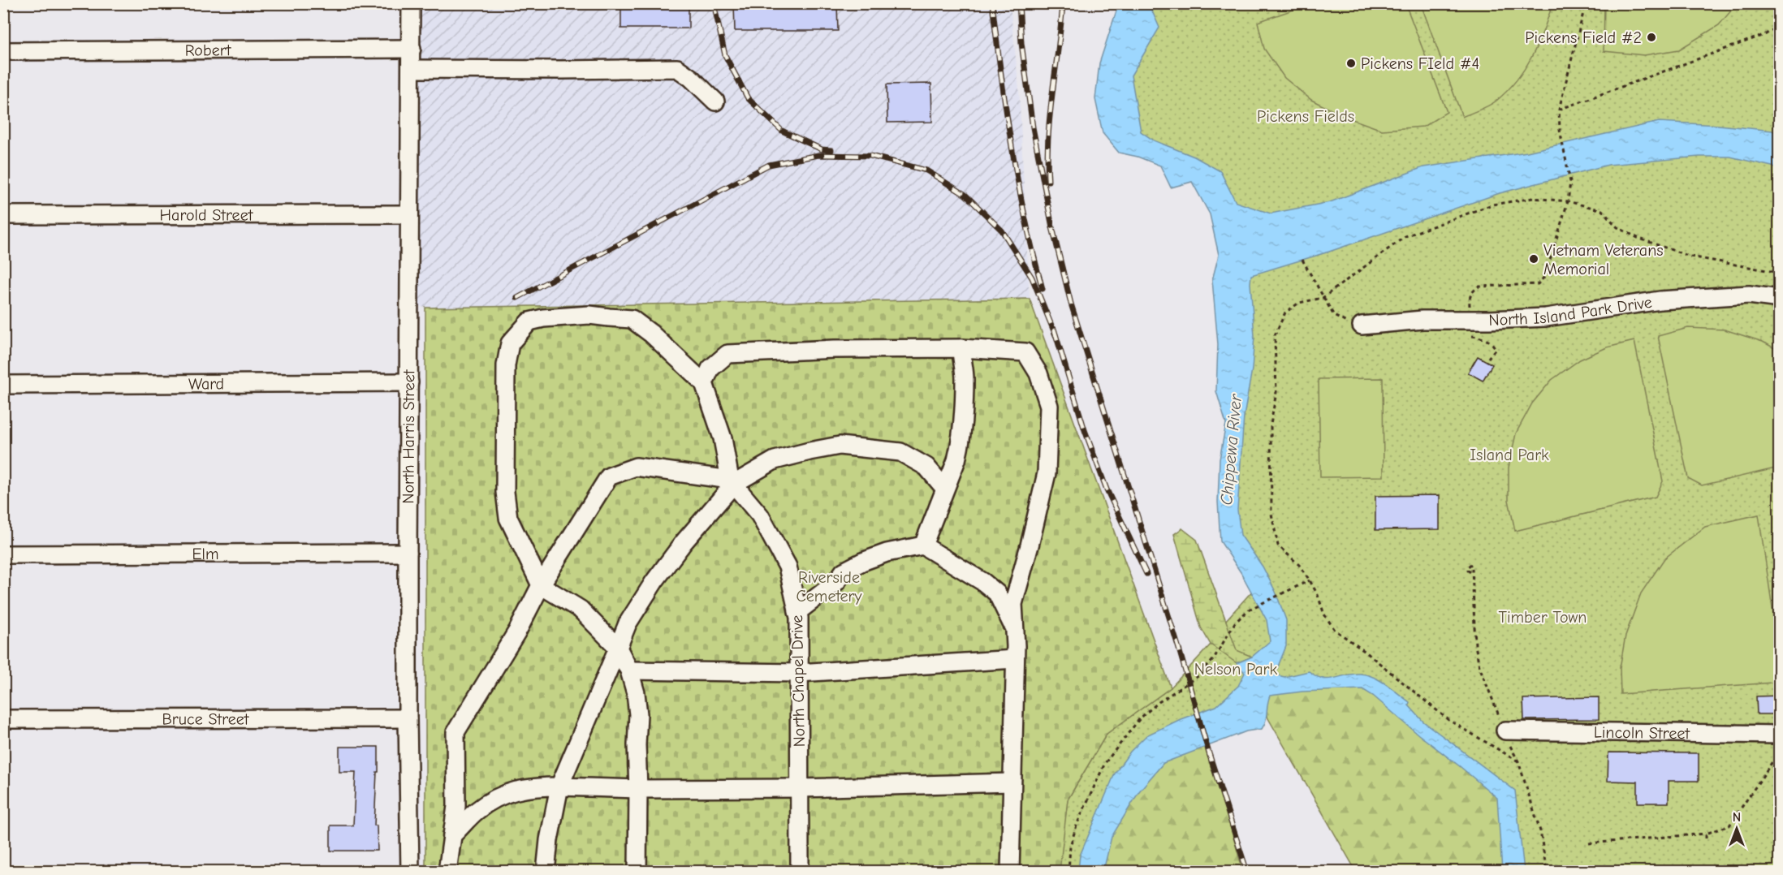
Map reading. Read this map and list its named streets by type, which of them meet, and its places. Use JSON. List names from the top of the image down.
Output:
{
  "streets": {
    "street": [
      "Robert",
      "Harold Street",
      "North Island Park Drive",
      "Ward",
      "North Harris Street",
      "Elm",
      "North Chapel Drive",
      "Bruce Street",
      "Lincoln Street"
    ]
  },
  "crossings": [
    ["Robert", "North Harris Street"],
    ["Harold Street", "North Harris Street"],
    ["Ward", "North Harris Street"],
    ["North Harris Street", "Elm"],
    ["North Harris Street", "Bruce Street"]
  ],
  "water": ["Chippewa River"],
  "parks": [
    "Pickens Fields",
    "Island Park",
    "Riverside Cemetery",
    "Timber Town",
    "Nelson Park"
  ],
  "places": ["Pickens Field #2", "Pickens FIeld #4", "Vietnam Veterans Memorial"],
  "north": "top"
}
